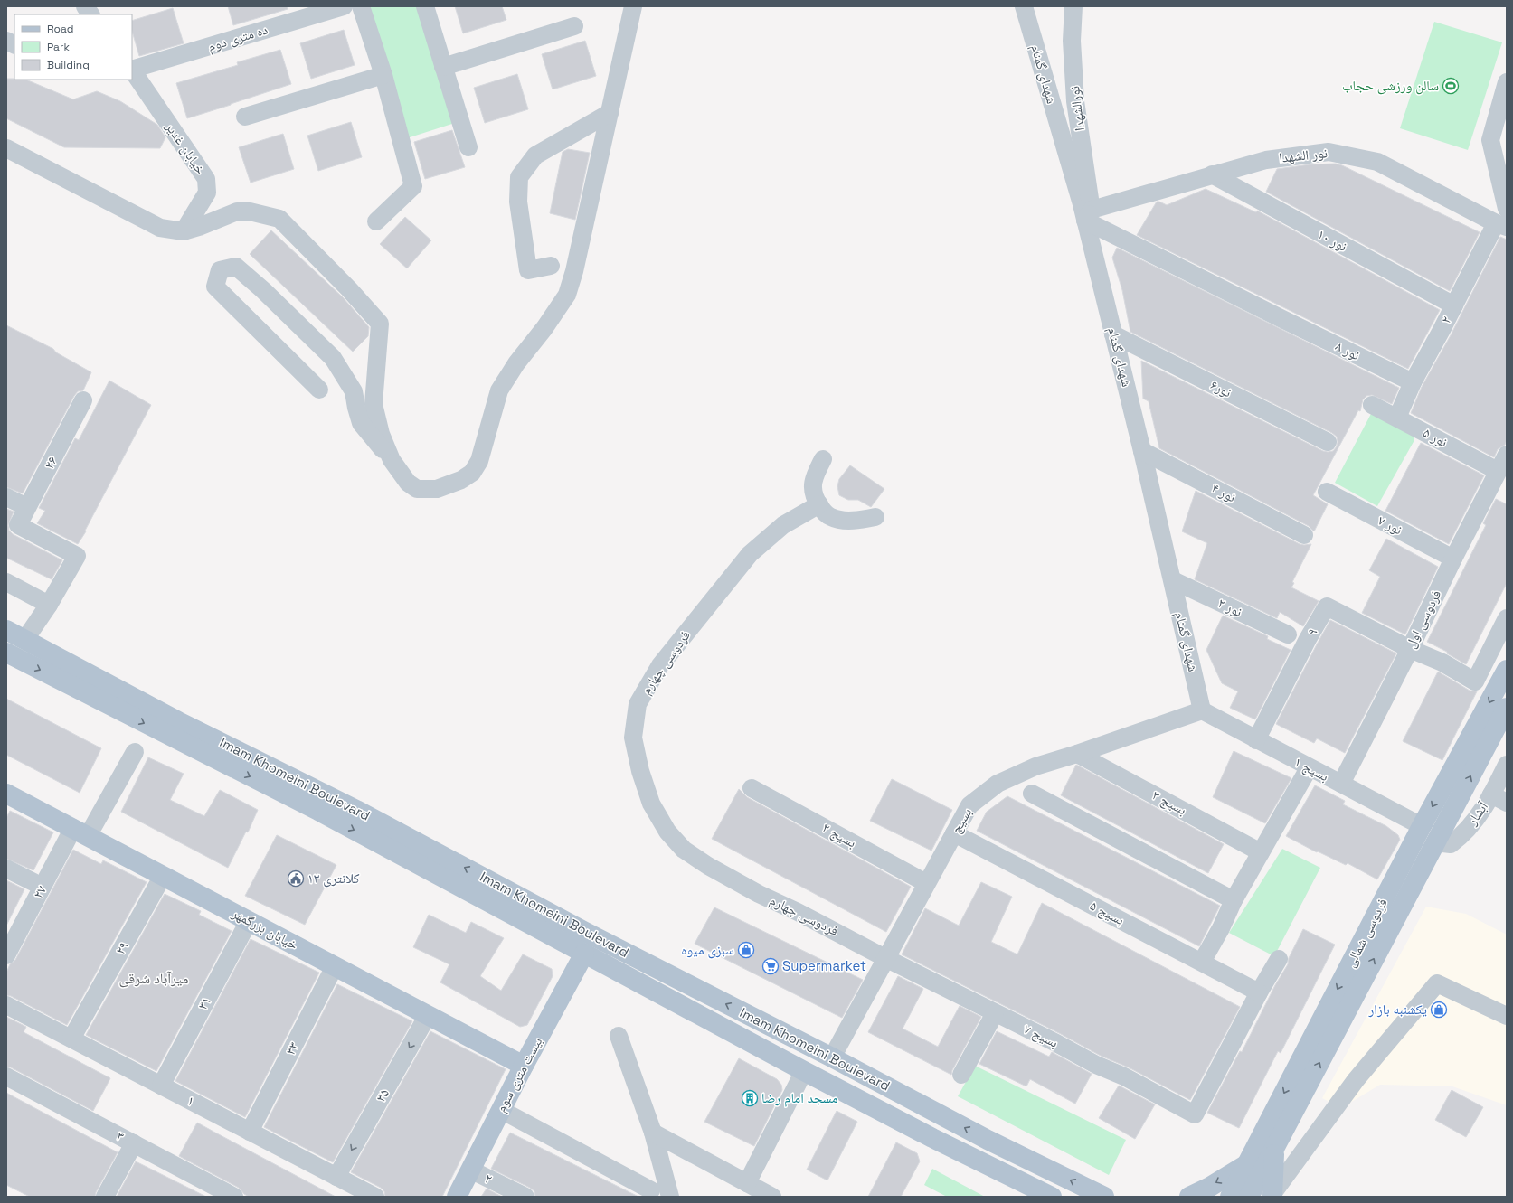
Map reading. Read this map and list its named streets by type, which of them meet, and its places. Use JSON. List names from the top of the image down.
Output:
{
  "streets": {
    "main road": [
      "Imam Khomeini Boulevard",
      "خیابان بزرگمهر",
      "فردوسی شمالی",
      "بیست متری سوم"
    ],
    "street": [
      "ده متری دوم",
      "شهدای گمنام",
      "نورالشهدا",
      "خیابان غدیر",
      "نور الشهدا",
      "نور ۱۰",
      "۲",
      "نور ۸",
      "نور۶",
      "نور ۵",
      "۲۶",
      "نور ۴",
      "نور ۷",
      "نور ۲",
      "فردوسی اول",
      "۹",
      "فردوسی چهارم",
      "بسیج ۱",
      "بسیج ۳",
      "آبشار",
      "بسیج",
      "بسیج ۲",
      "۲۷",
      "بسیج ۵",
      "۲۹",
      "۳۱",
      "بسیج ۷",
      "۳۳",
      "۳۵",
      "۱",
      "۳"
    ]
  },
  "crossings": [
    ["شهدای گمنام", "نورالشهدا"],
    ["شهدای گمنام", "نور الشهدا"],
    ["شهدای گمنام", "نور ۸"],
    ["شهدای گمنام", "نور۶"],
    ["شهدای گمنام", "نور ۴"],
    ["شهدای گمنام", "نور ۲"],
    ["شهدای گمنام", "بسیج ۱"],
    ["شهدای گمنام", "بسیج"],
    ["نورالشهدا", "نور الشهدا"],
    ["نورالشهدا", "نور ۸"],
    ["نور الشهدا", "نور ۱۰"],
    ["نور الشهدا", "۲"],
    ["نور الشهدا", "نور ۸"],
    ["نور ۱۰", "۲"],
    ["۲", "نور ۸"],
    ["۲", "نور ۵"],
    ["۲", "بیست متری سوم"],
    ["نور ۵", "فردوسی اول"],
    ["نور ۷", "فردوسی اول"],
    ["فردوسی اول", "۹"],
    ["فردوسی اول", "بسیج ۱"],
    ["۹", "بسیج ۱"],
    ["فردوسی چهارم", "بسیج"],
    ["فردوسی چهارم", "بسیج ۷"],
    ["بسیج ۱", "بسیج"],
    ["بسیج ۱", "فردوسی شمالی"],
    ["Imam Khomeini Boulevard", "بسیج"],
    ["Imam Khomeini Boulevard", "بیست متری سوم"],
    ["بسیج ۳", "بسیج"],
    ["آبشار", "فردوسی شمالی"],
    ["بسیج", "بسیج ۲"],
    ["بسیج", "بسیج ۵"],
    ["بسیج", "بسیج ۷"],
    ["۲۷", "خیابان بزرگمهر"],
    ["بسیج ۵", "بسیج ۷"],
    ["خیابان بزرگمهر", "۲۹"],
    ["خیابان بزرگمهر", "۳۱"],
    ["خیابان بزرگمهر", "۳۳"],
    ["خیابان بزرگمهر", "بیست متری سوم"],
    ["خیابان بزرگمهر", "۳۵"],
    ["۲۹", "۱"],
    ["۳۱", "۱"],
    ["۳۳", "۱"],
    ["۳۵", "۱"]
  ],
  "one_way": ["۳۵"],
  "districts": ["میرآباد شرقی"],
  "places": {
    "sports": ["سالن ورزشی حجاب"],
    "public building": ["کلانتری ۱۳"],
    "shop": ["سبزی میوه", "یکشنبه بازار"],
    "supermarket": ["Supermarket"],
    "building": ["مسجد امام رضا"]
  },
  "legend": ["Road", "Park", "Building"]
}
